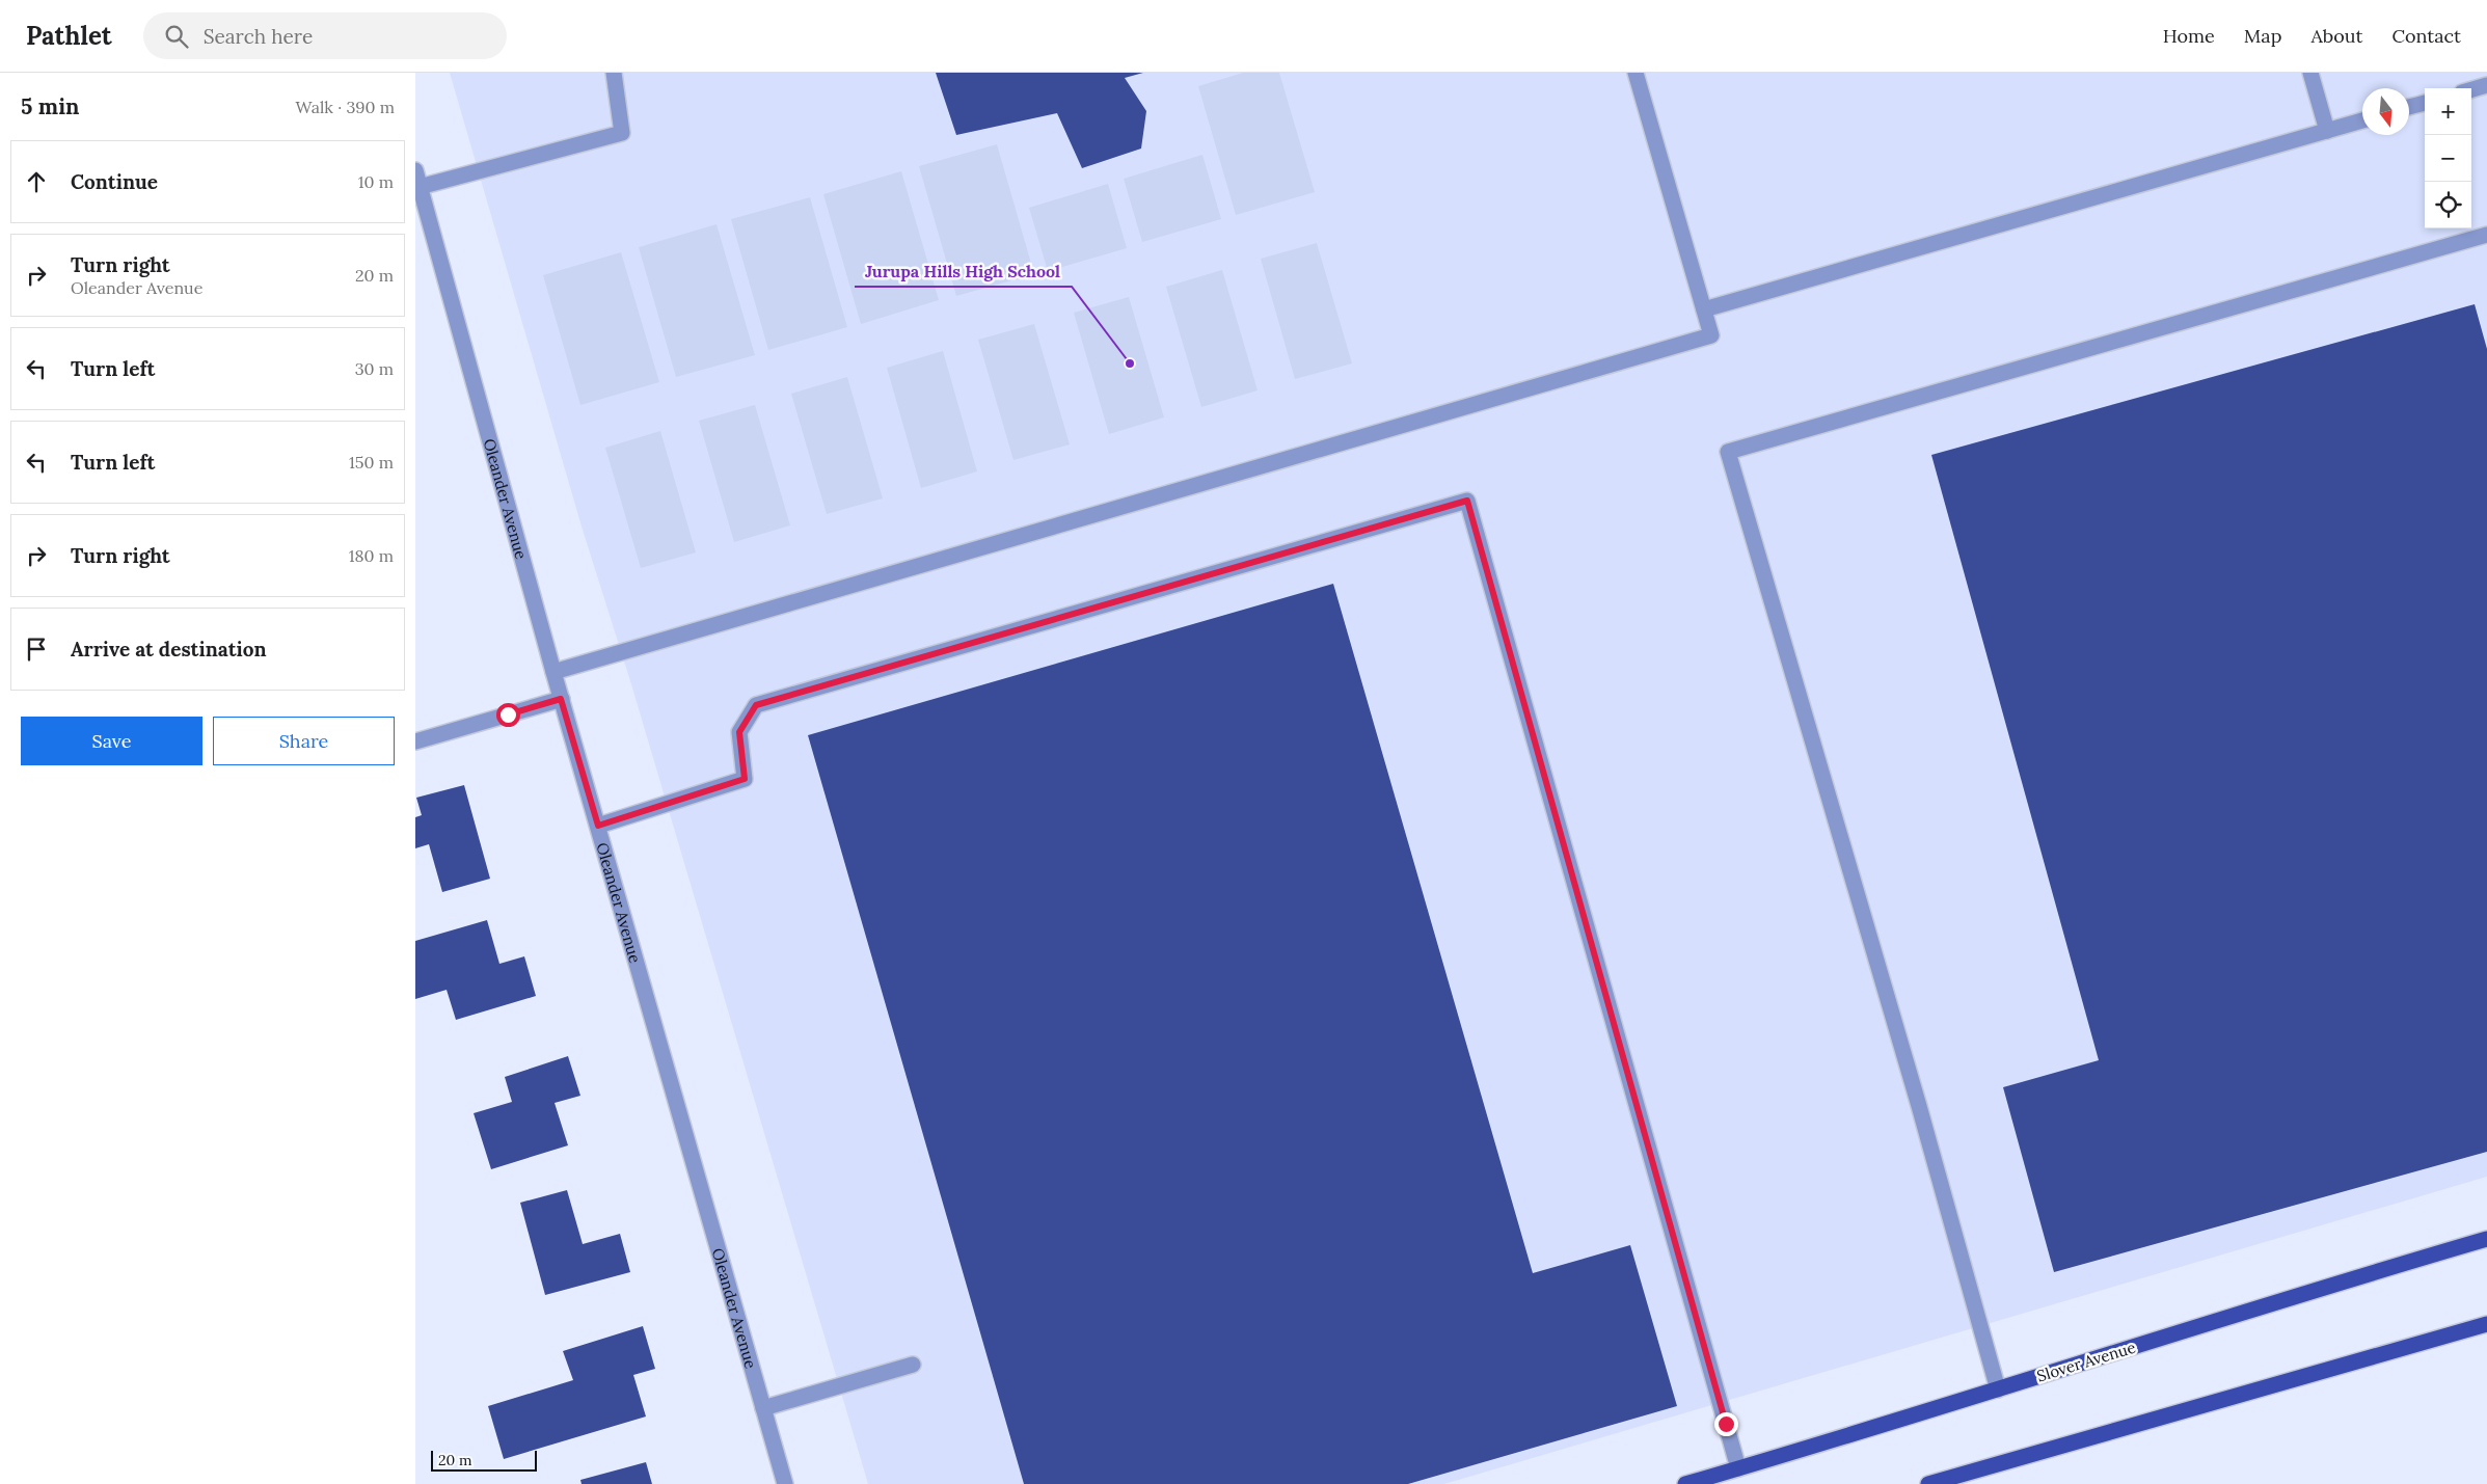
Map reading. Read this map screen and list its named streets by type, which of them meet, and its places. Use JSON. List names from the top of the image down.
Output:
{
  "streets": {
    "main road": ["Slover Avenue"],
    "street": ["Oleander Avenue"]
  },
  "places": ["Jurupa Hills High School"],
  "scale_bar": "20 m",
  "north": "bottom",
  "page": {
    "header": "Pathlet",
    "search": "Search here",
    "nav": [
      "Home",
      "Map",
      "About",
      "Contact"
    ],
    "heading": ["5 min", "Walk · 390 m"],
    "map_buttons": ["+", "−"],
    "list": [
      ["Continue", "10 m"],
      ["Turn right", "Oleander Avenue", "20 m"],
      ["Turn left", "30 m"],
      ["Turn left", "150 m"],
      ["Turn right", "180 m"],
      "Arrive at destination"
    ],
    "buttons": ["Save", "Share"],
    "scale": "20 m"
  }
}
